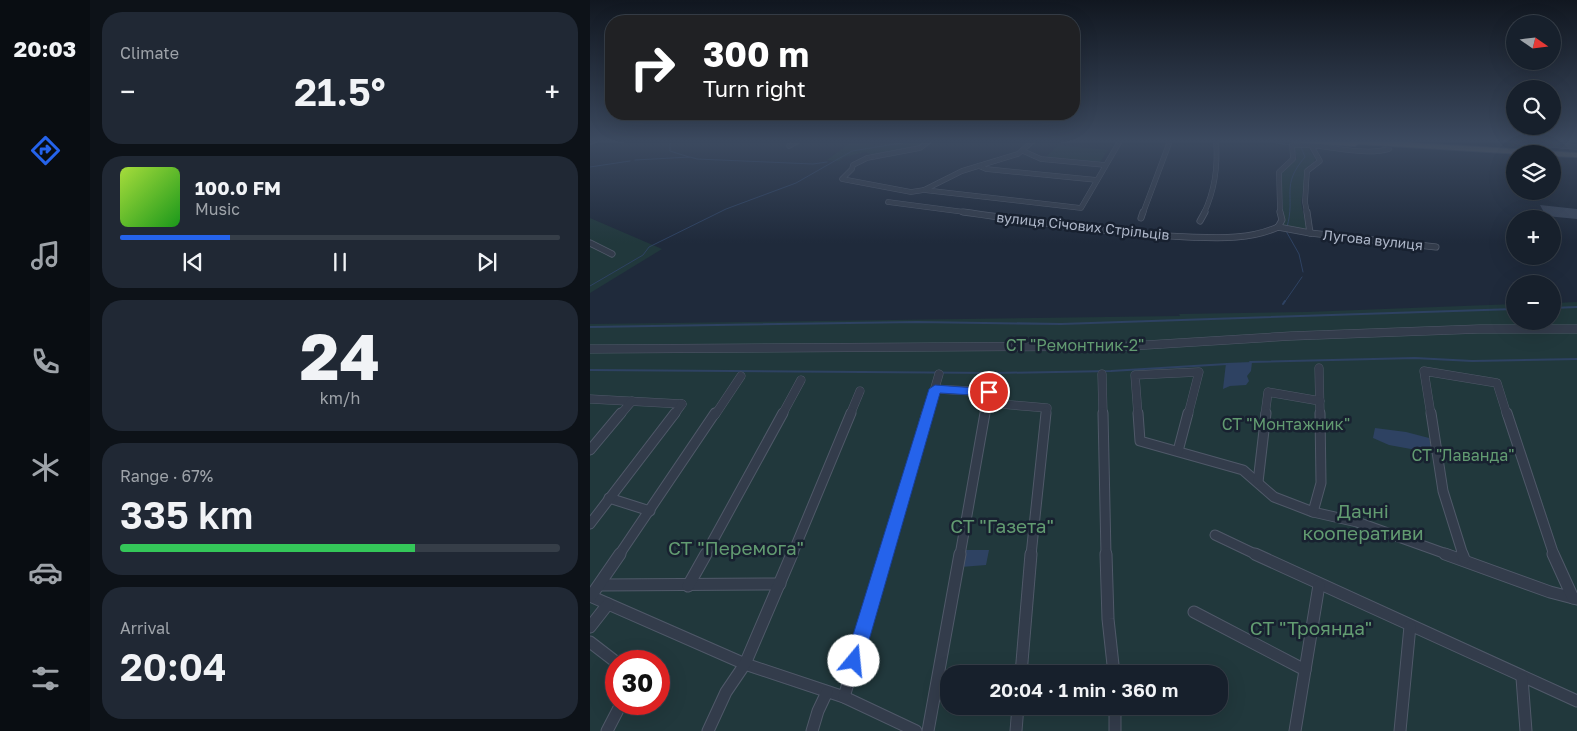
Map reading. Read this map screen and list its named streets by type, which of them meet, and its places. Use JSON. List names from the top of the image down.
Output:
{
  "streets": {
    "street": ["вулиця Січових Стрільців", "Лугова вулиця"]
  },
  "crossings": [
    ["вулиця Січових Стрільців", "Лугова вулиця"]
  ],
  "parks": [
    "СТ \"Ремонтник-2\"",
    "СТ \"Монтажник\"",
    "СТ \"Лаванда\"",
    "Дачні кооперативи",
    "СТ \"Газета\"",
    "СТ \"Перемога\"",
    "СТ \"Троянда\""
  ],
  "north": "right",
  "page": {
    "tabs": "20:03",
    "tile": [
      "Climate",
      ["24", "km/h"],
      ["Range · 67%", "335 km"],
      ["Arrival", "20:04"]
    ],
    "map_buttons": ["+", "−"],
    "turn": ["300 m", "Turn right"],
    "heat": ["−", "21.5°", "+"],
    "song": ["100.0 FM", "Music"],
    "limit": "30",
    "trip": "20:04 · 1 min · 360 m"
  }
}
